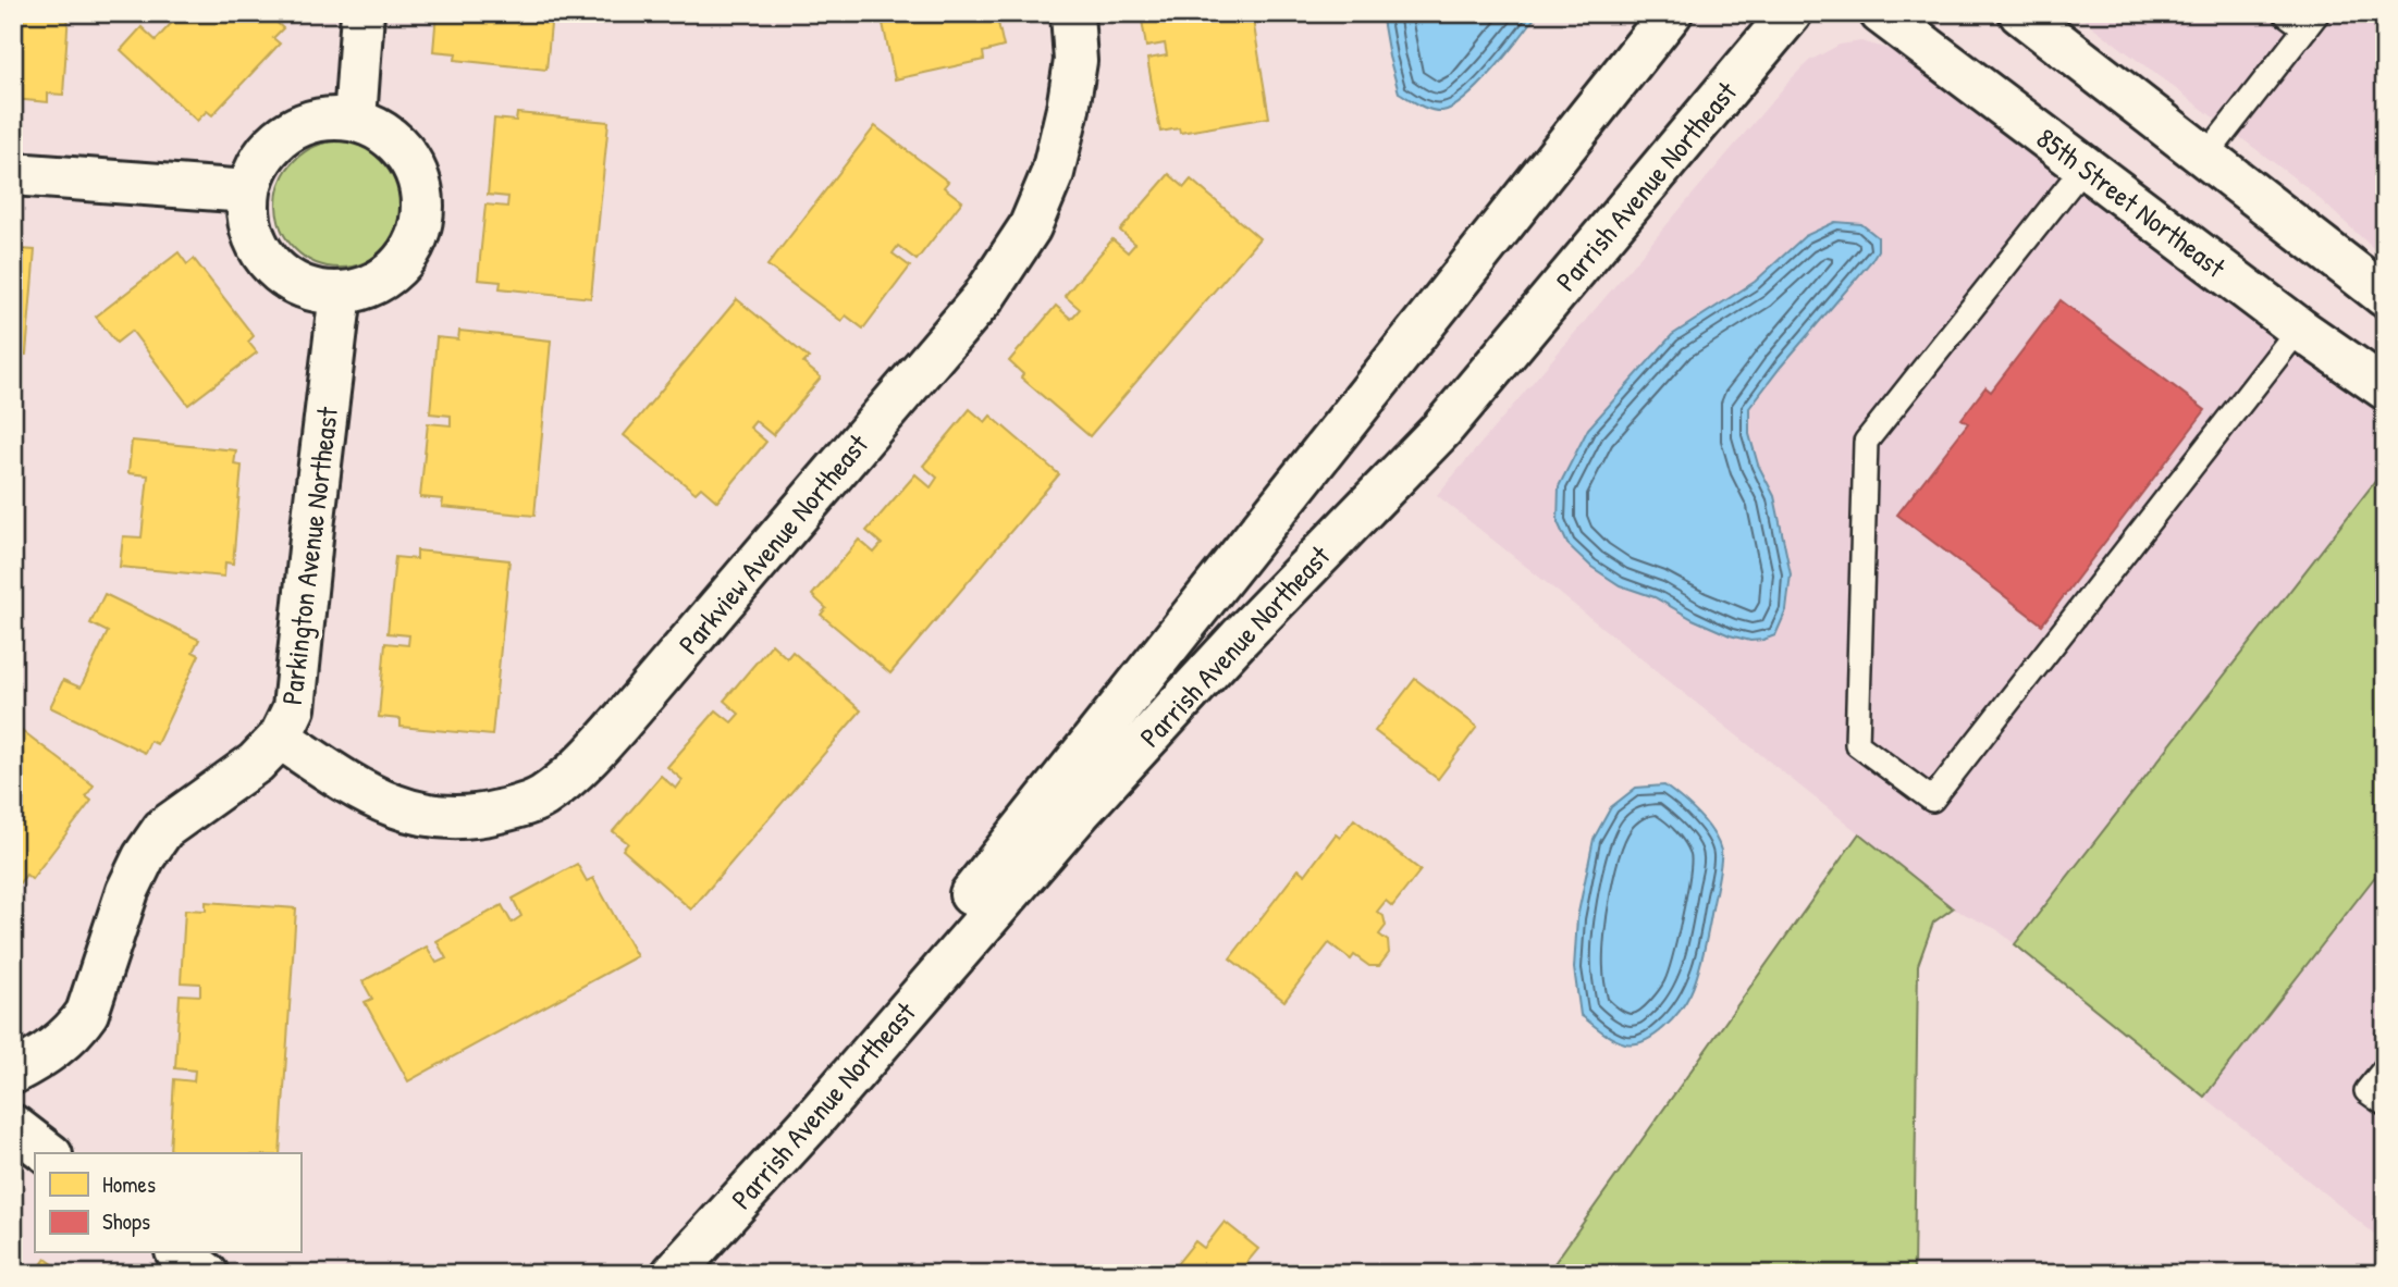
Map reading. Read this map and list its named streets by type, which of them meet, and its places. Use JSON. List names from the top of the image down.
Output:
{
  "streets": {
    "street": [
      "Parrish Avenue Northeast",
      "85th Street Northeast",
      "Parkview Avenue Northeast",
      "Parkington Avenue Northeast"
    ]
  },
  "crossings": [
    ["Parkview Avenue Northeast", "Parkington Avenue Northeast"]
  ],
  "legend": ["Homes", "Shops"]
}
